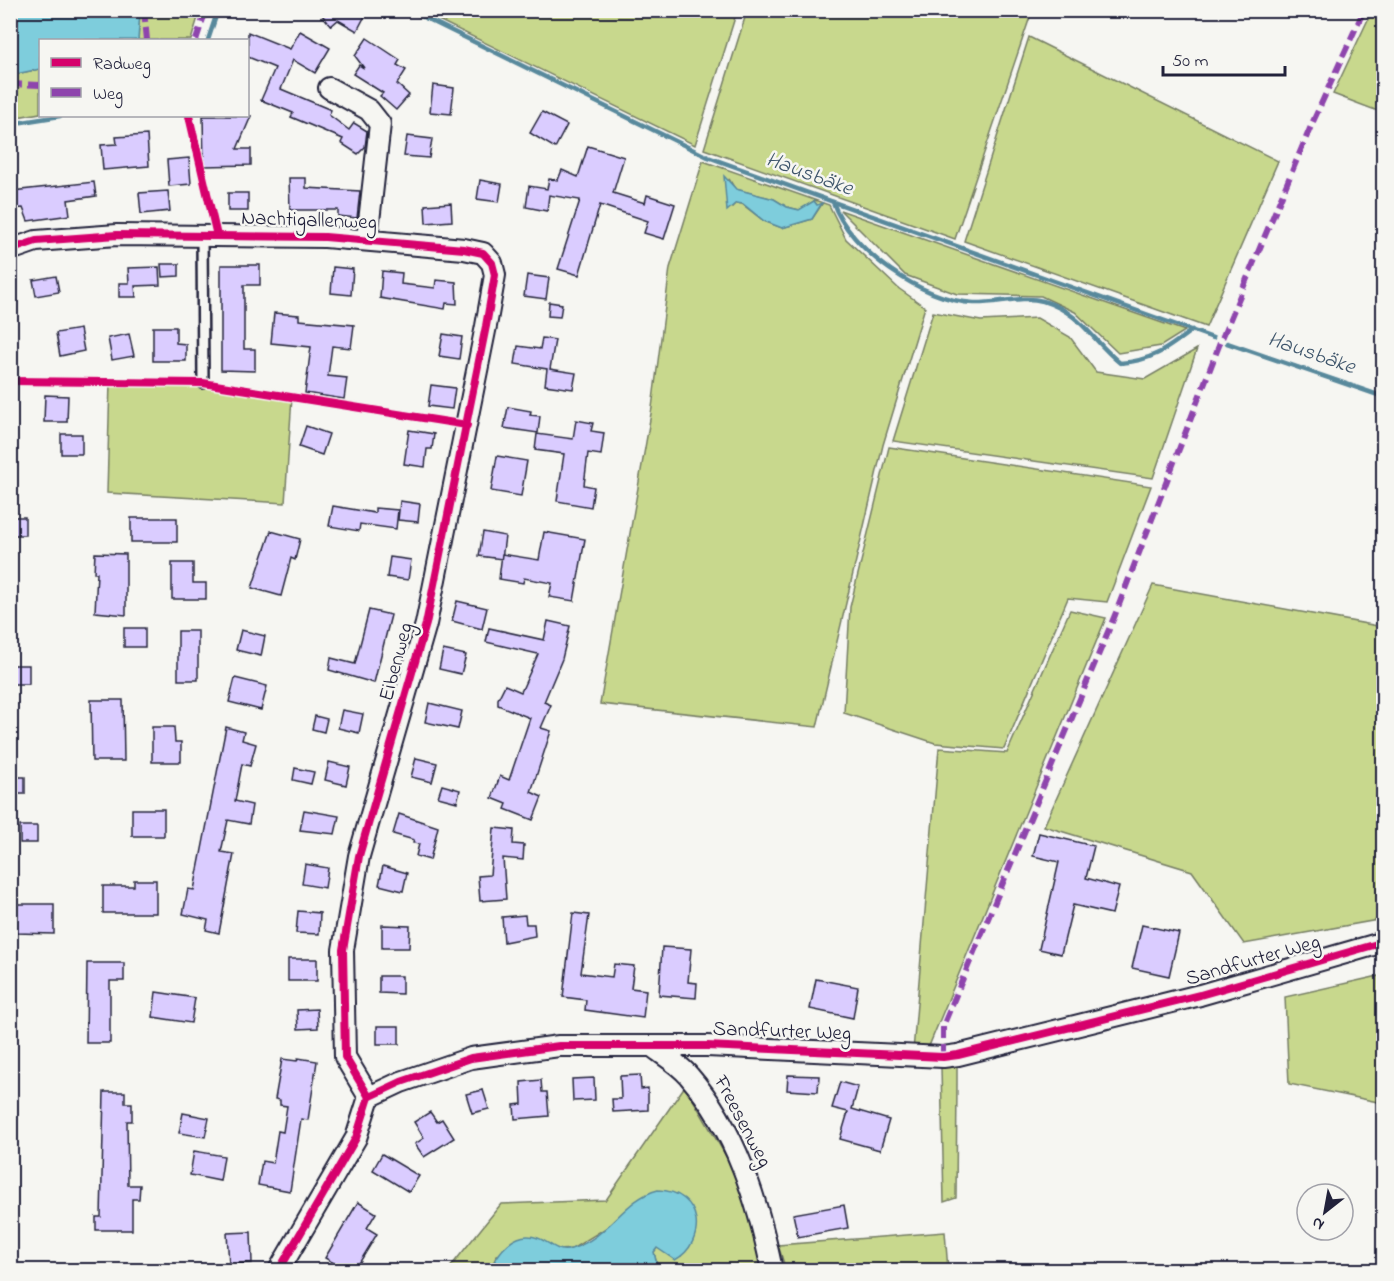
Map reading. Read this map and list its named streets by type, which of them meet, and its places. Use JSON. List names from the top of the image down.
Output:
{
  "streets": {
    "street": [
      "Nachtigallenweg",
      "Eibenweg",
      "Sandfurter Weg",
      "Freesenweg"
    ]
  },
  "crossings": [
    ["Nachtigallenweg", "Eibenweg"],
    ["Eibenweg", "Sandfurter Weg"],
    ["Sandfurter Weg", "Freesenweg"]
  ],
  "water": ["Hausbäke"],
  "legend": ["Radweg", "Weg"],
  "scale_bar": "50 m",
  "north": "bottom left"
}
